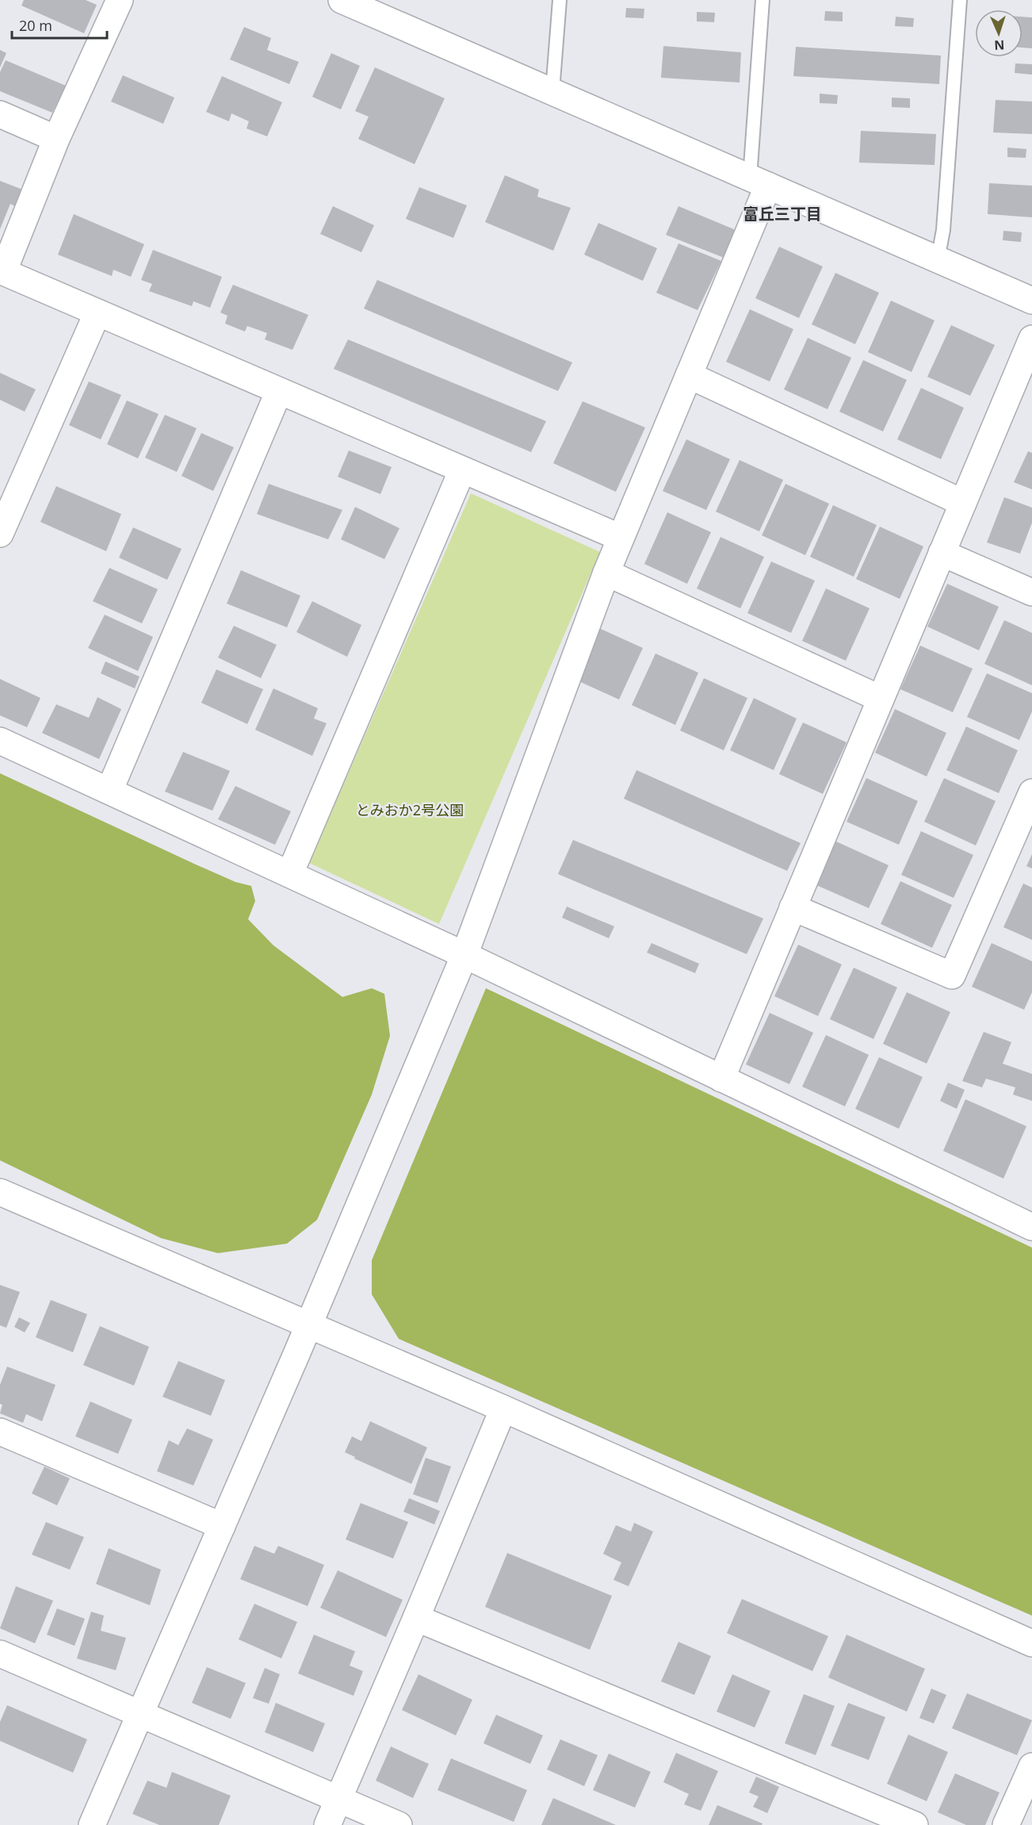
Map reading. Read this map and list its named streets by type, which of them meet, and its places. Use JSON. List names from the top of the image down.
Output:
{
  "districts": ["富丘三丁目"],
  "parks": ["とみおか2号公園"],
  "scale_bar": "20 m",
  "north": "bottom"
}
